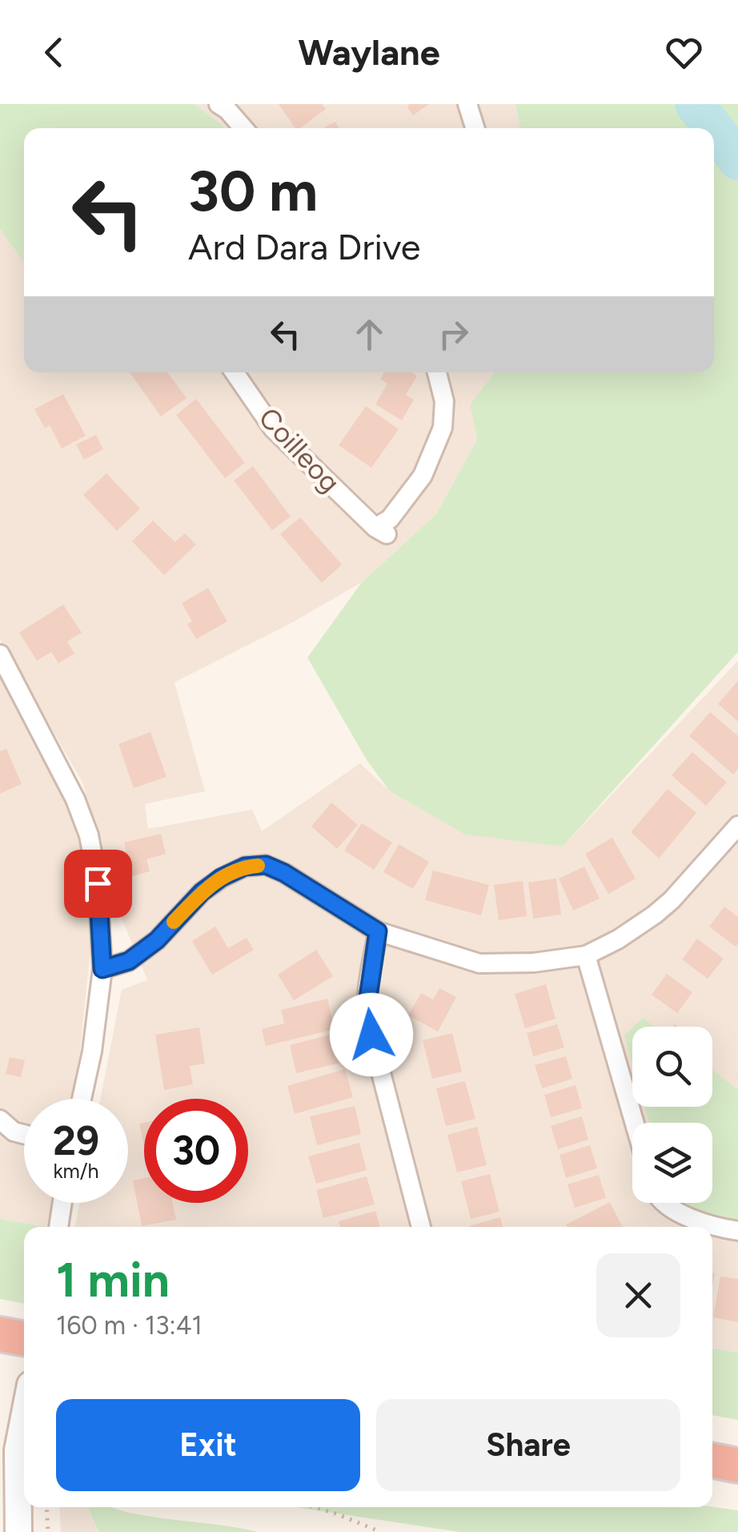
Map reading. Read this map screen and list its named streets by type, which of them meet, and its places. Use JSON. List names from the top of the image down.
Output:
{
  "streets": {
    "street": ["Coilleog"]
  },
  "page": {
    "header": "Waylane",
    "turn": ["30 m", "Ard Dara Drive"],
    "speed": "29 km/h",
    "limit": "30",
    "heading": ["1 min", "160 m · 13:41"],
    "buttons": ["Exit", "Share"]
  }
}
